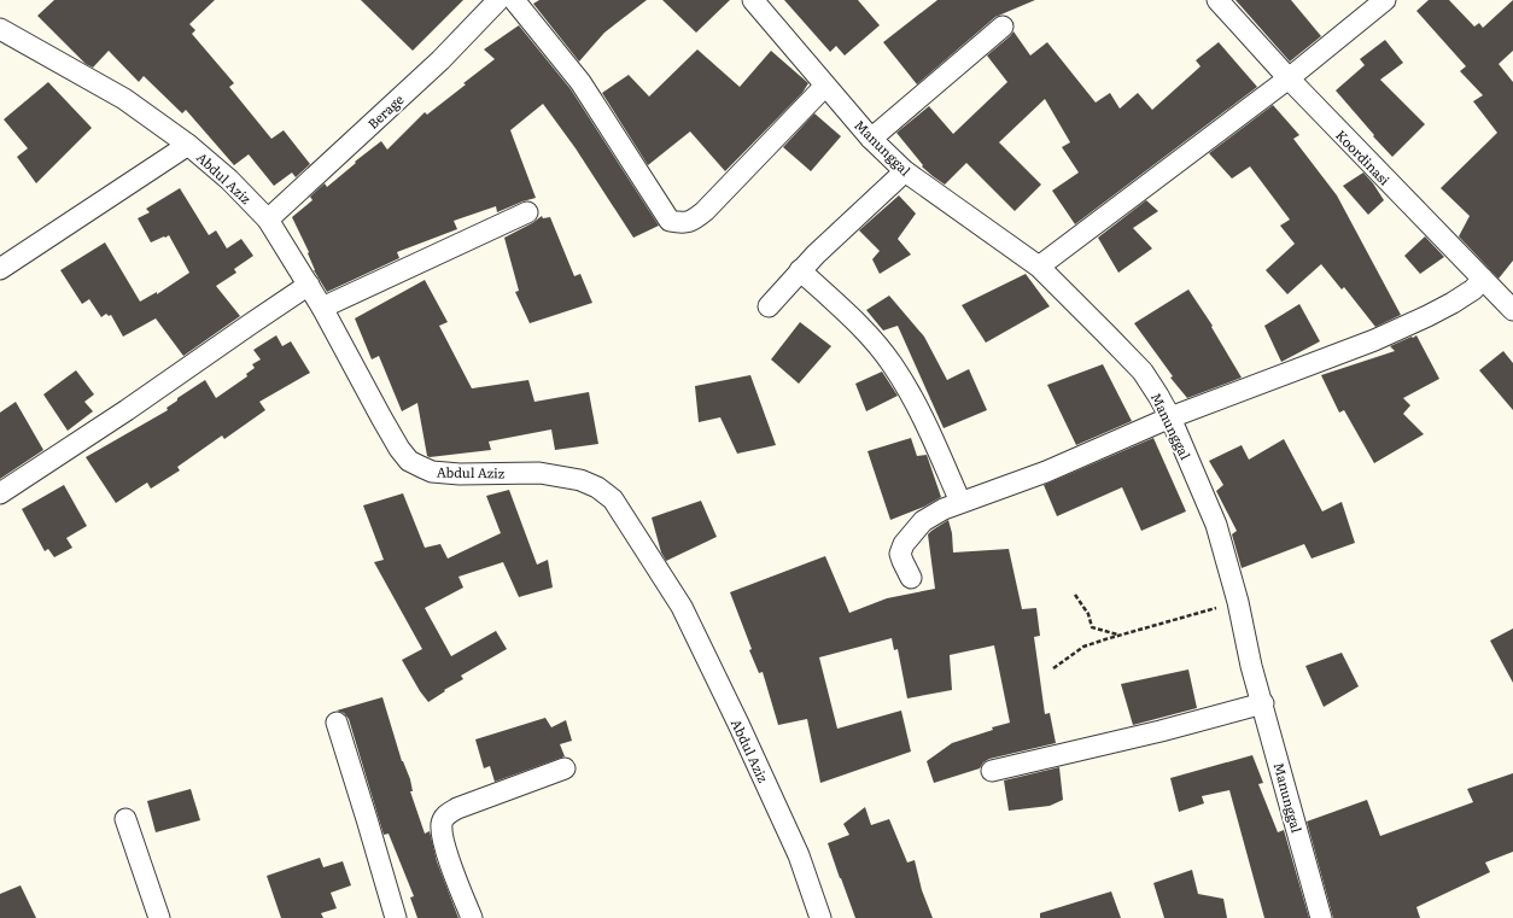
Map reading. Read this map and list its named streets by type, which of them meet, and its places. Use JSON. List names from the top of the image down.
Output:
{
  "streets": {
    "street": [
      "Berage",
      "Manunggal",
      "Koordinasi",
      "Abdul Aziz"
    ]
  },
  "crossings": [
    ["Berage", "Abdul Aziz"]
  ]
}
